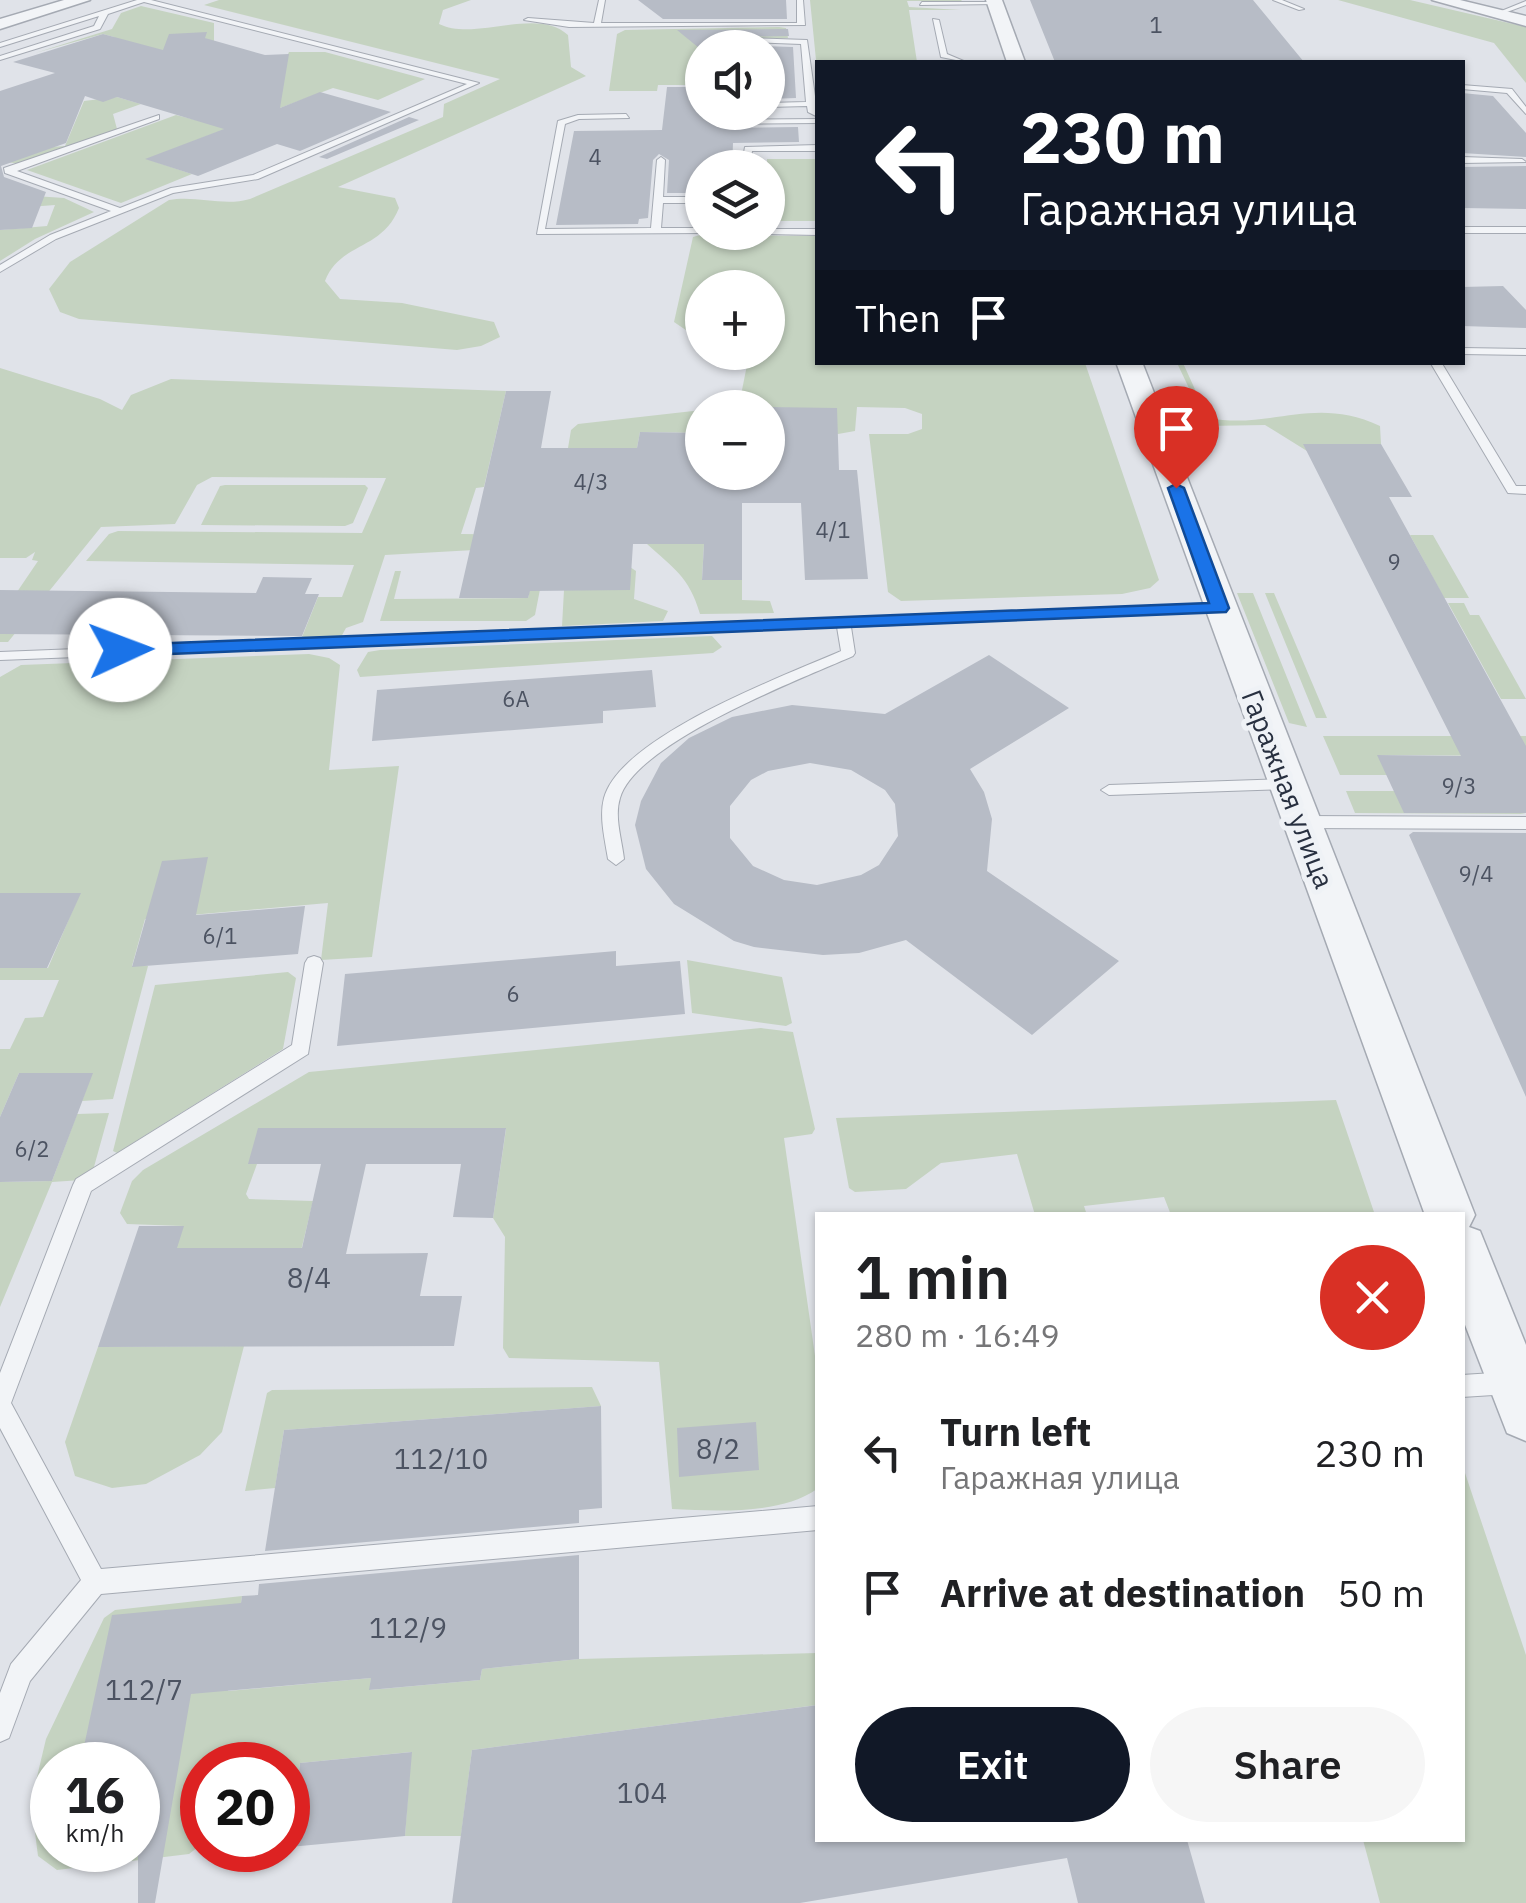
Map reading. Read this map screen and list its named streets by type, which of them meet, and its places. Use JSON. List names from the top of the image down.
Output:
{
  "streets": {
    "street": ["Гаражная улица"]
  },
  "house_numbers": [
    "1",
    "4",
    "4/3",
    "4/1",
    "9",
    "6А",
    "9/3",
    "9/4",
    "6/1",
    "6",
    "6/2",
    "8/4",
    "8/2",
    "112/10",
    "112/9",
    "112/7",
    "104"
  ],
  "page": {
    "map_buttons": ["+", "−"],
    "turn": ["230 m", "Гаражная улица"],
    "then": "Then",
    "heading": ["1 min", "280 m · 16:49"],
    "list": [
      {
        "name": "Turn left",
        "note": "Гаражная улица",
        "value": "230 m"
      },
      {
        "name": "Arrive at destination",
        "value": "50 m"
      }
    ],
    "buttons": ["Exit", "Share"],
    "speed": "16 km/h",
    "limit": "20"
  }
}
